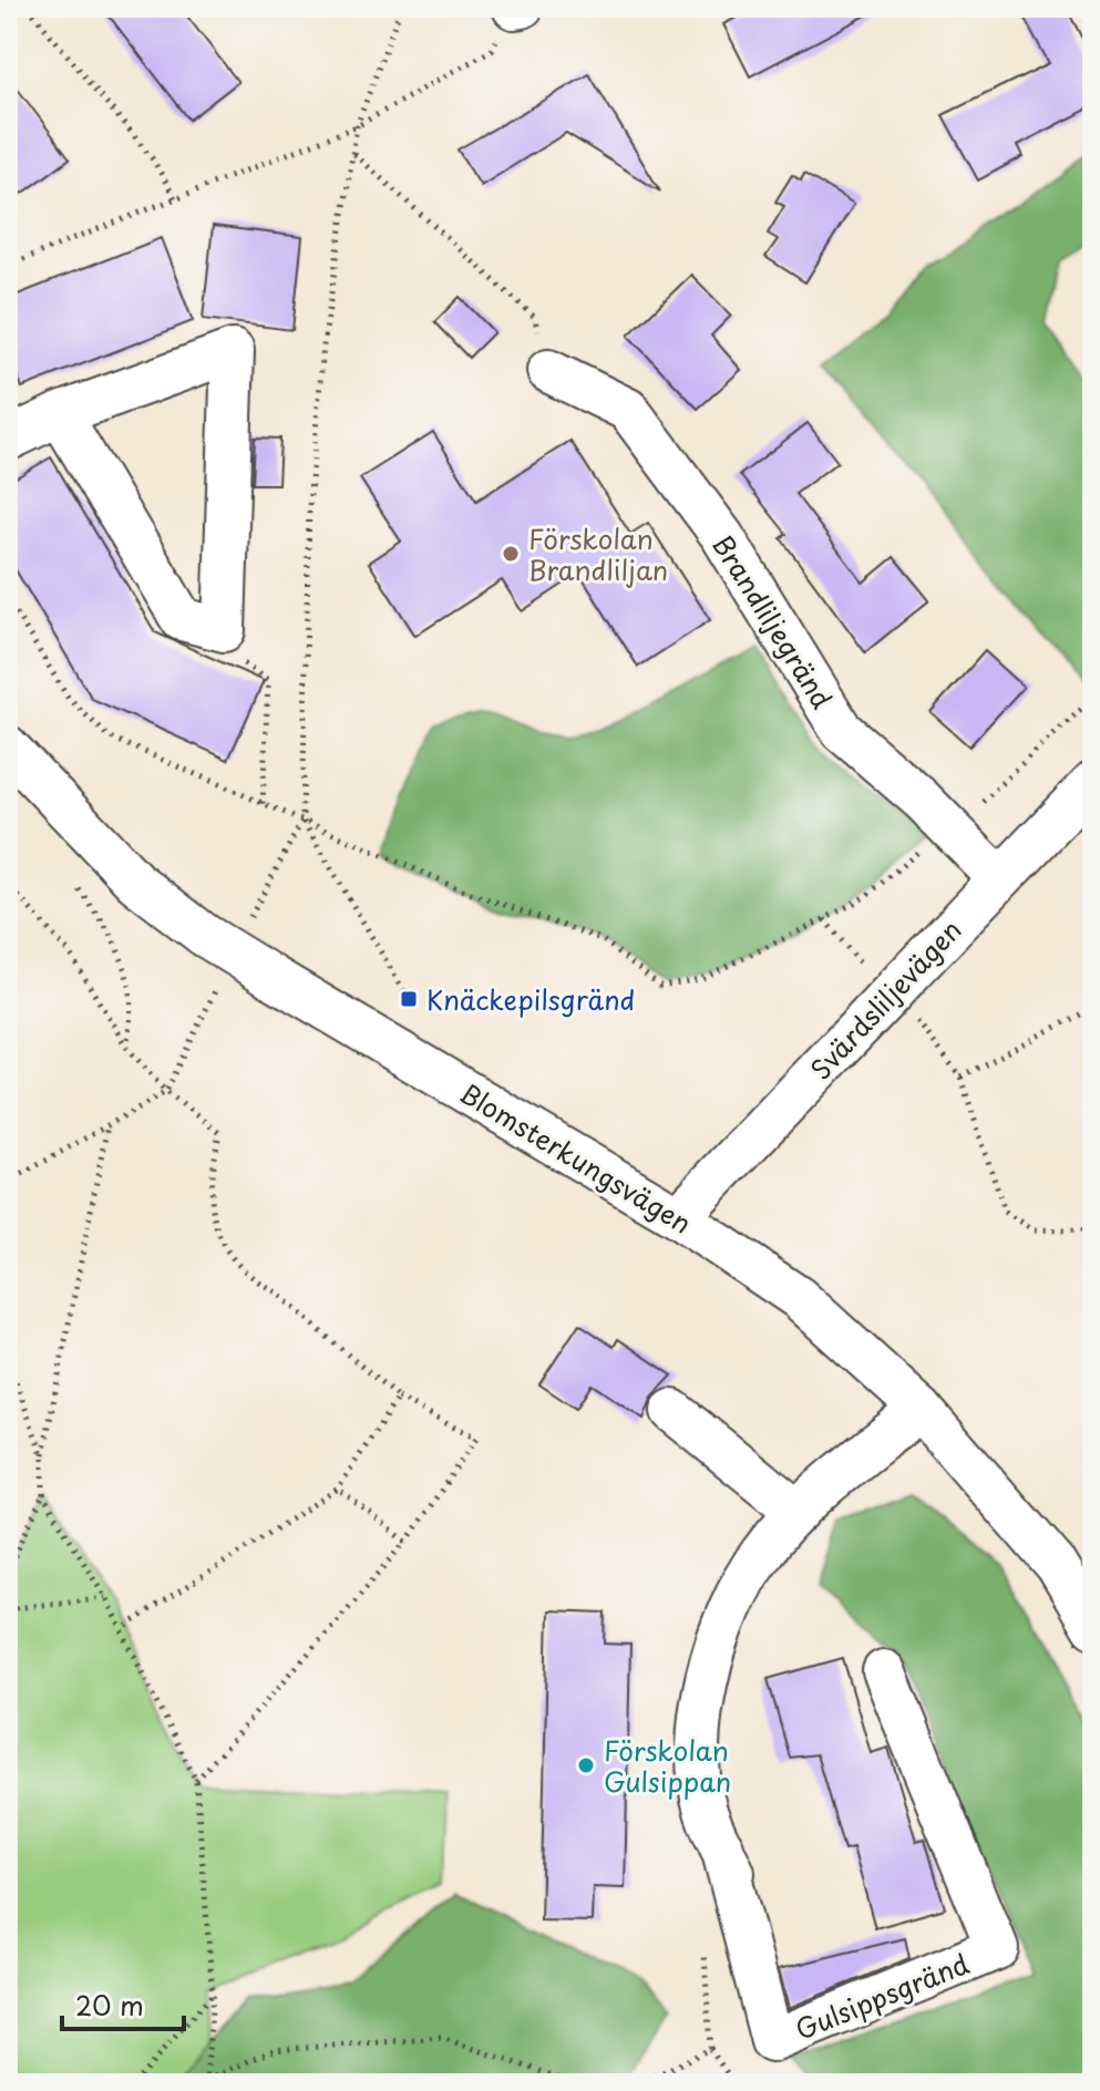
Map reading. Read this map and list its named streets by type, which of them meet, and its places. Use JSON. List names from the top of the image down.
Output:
{
  "streets": {
    "street": [
      "Brandliljegränd",
      "Svärdsliljevägen",
      "Blomsterkungsvägen",
      "Gulsippsgränd"
    ]
  },
  "crossings": [
    ["Brandliljegränd", "Svärdsliljevägen"],
    ["Svärdsliljevägen", "Blomsterkungsvägen"],
    ["Blomsterkungsvägen", "Gulsippsgränd"]
  ],
  "places": {
    "other": ["Förskolan Brandliljan", "Förskolan Gulsippan"],
    "transit": ["Knäckepilsgränd"]
  },
  "scale_bar": "20 m"
}
